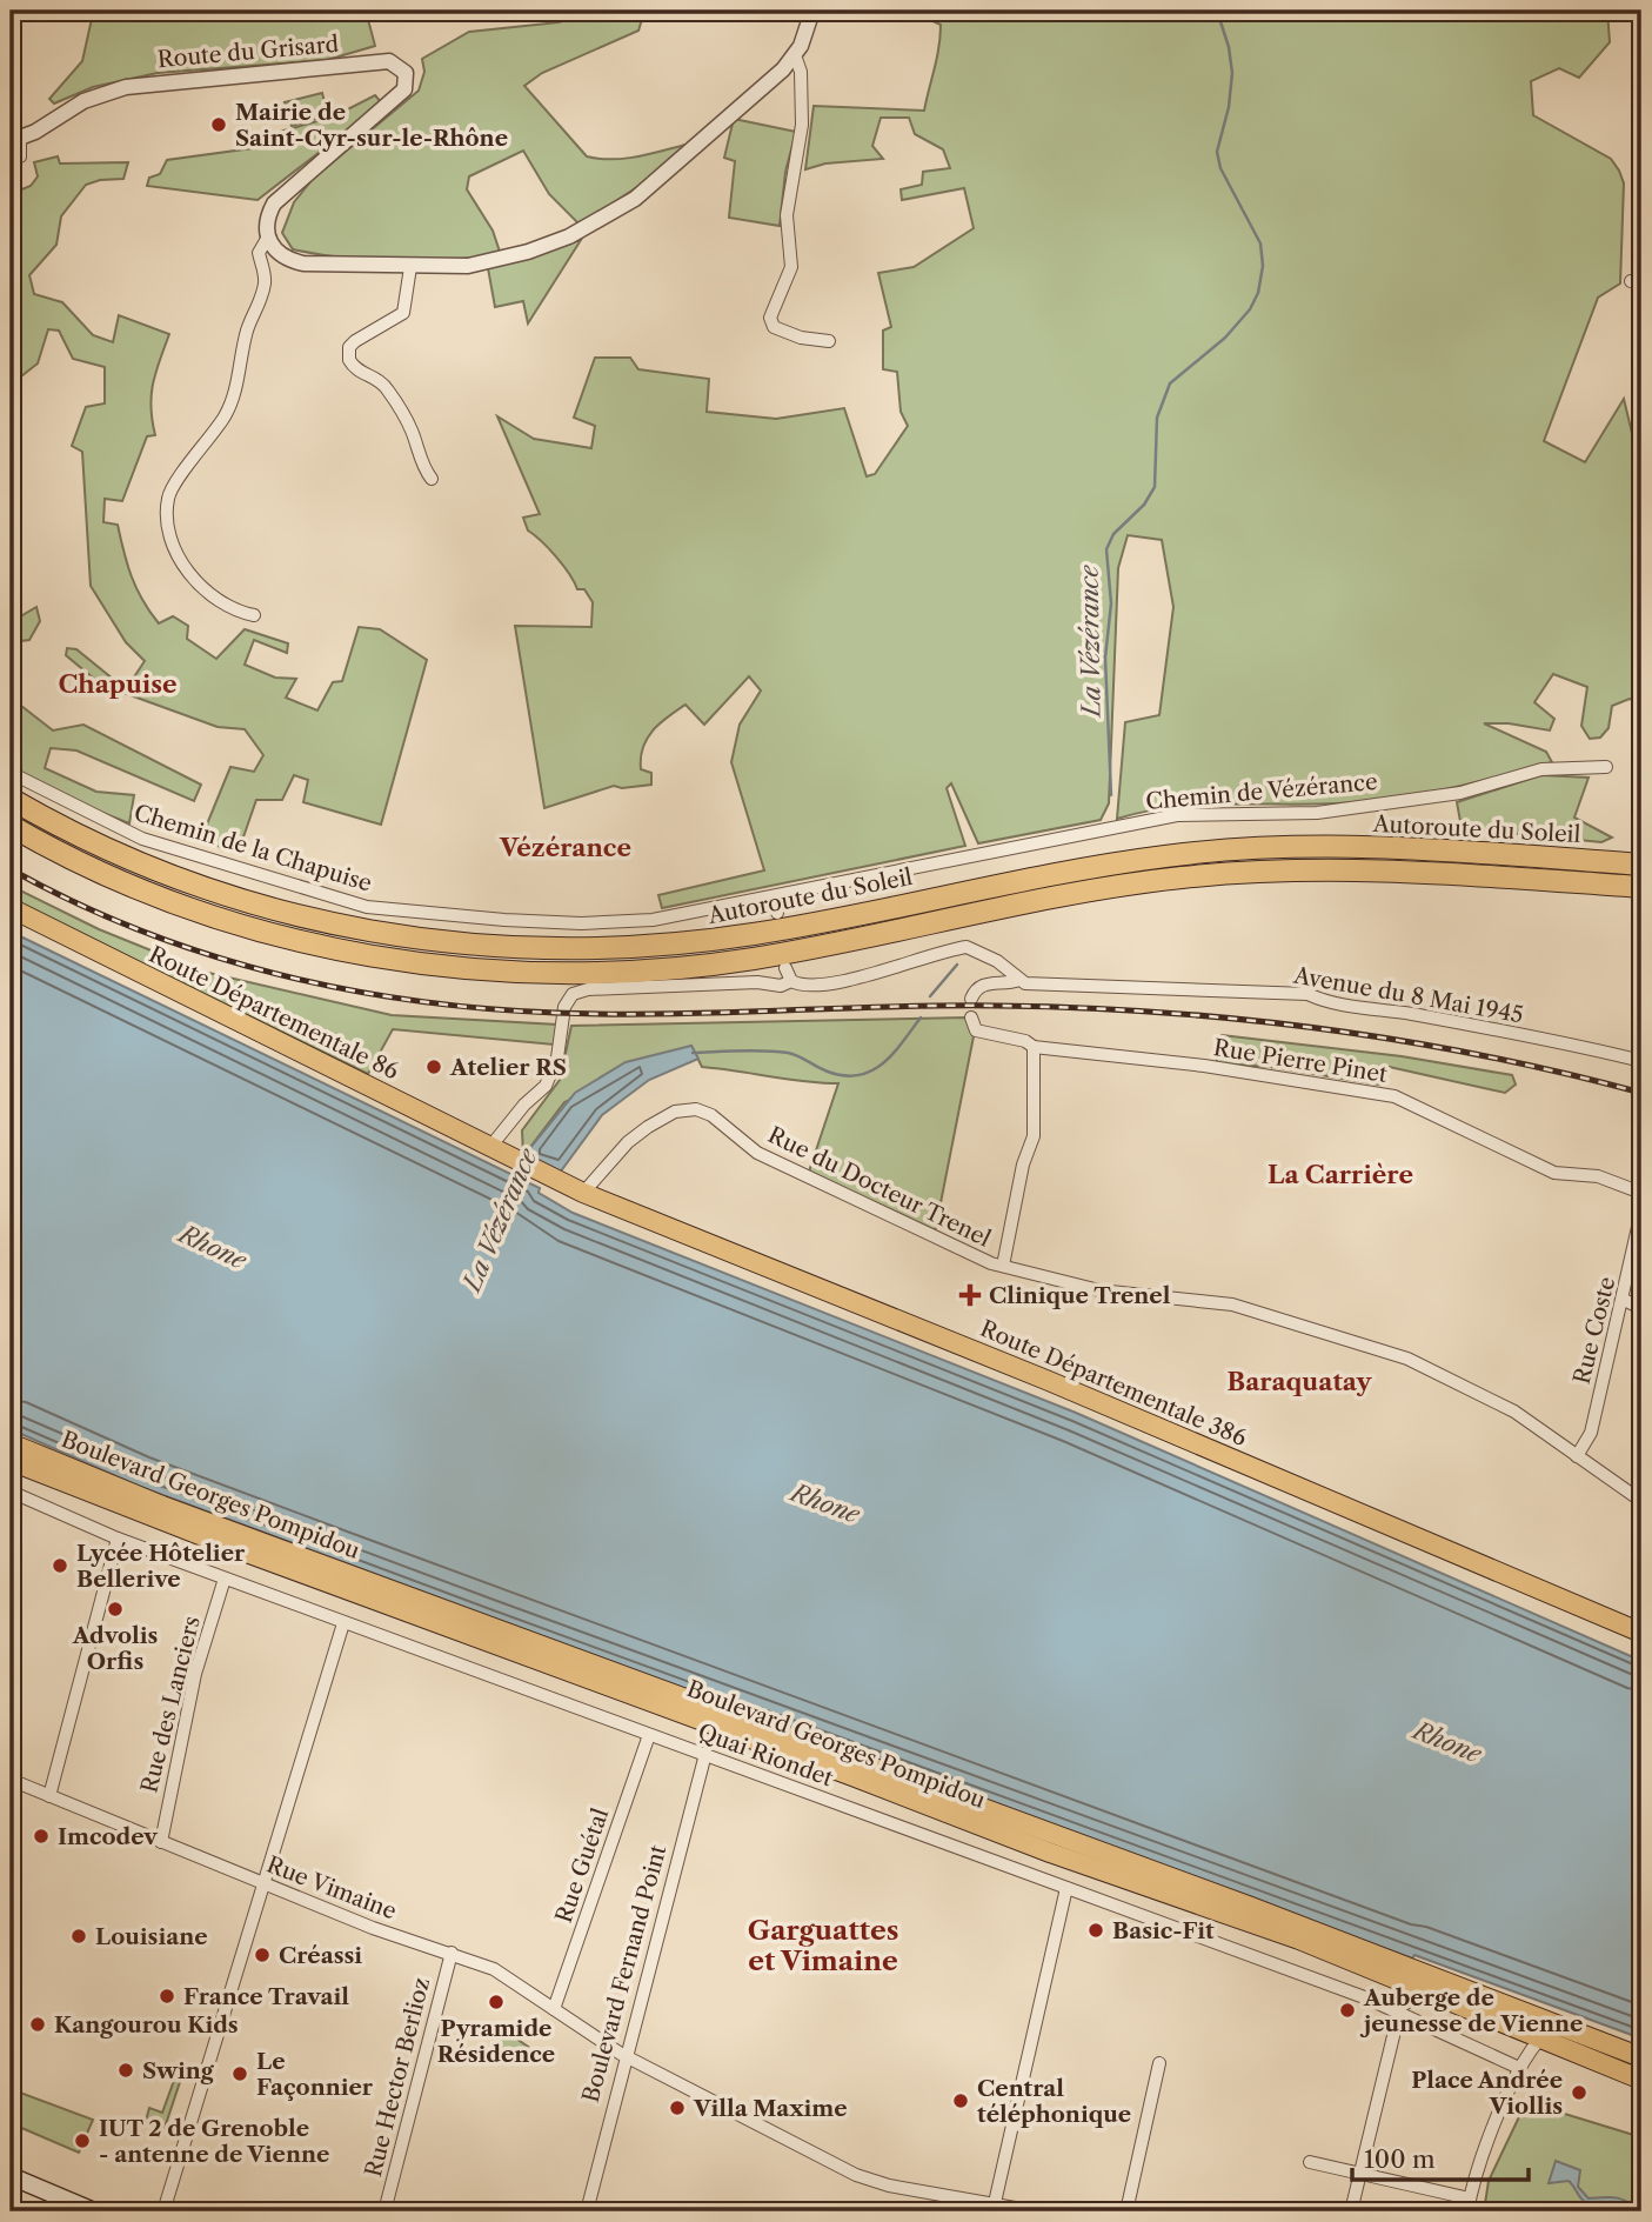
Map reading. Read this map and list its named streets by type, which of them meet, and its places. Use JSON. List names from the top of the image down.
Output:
{
  "streets": {
    "highway": ["Autoroute du Soleil"],
    "main road": ["Route Départementale 86", "Route Départementale 386", "Boulevard Georges Pompidou"],
    "street": [
      "Route du Grisard",
      "Chemin de Vézérance",
      "Chemin de la Chapuise",
      "Avenue du 8 Mai 1945",
      "Rue Pierre Pinet",
      "Rue du Docteur Trenel",
      "Rue Coste",
      "Rue des Lanciers",
      "Quai Riondet",
      "Rue Guétal",
      "Rue Vimaine",
      "Boulevard Fernand Point",
      "Rue Hector Berlioz"
    ]
  },
  "crossings": [
    ["Chemin de Vézérance", "Chemin de la Chapuise"],
    ["Route Départementale 86", "Route Départementale 386"],
    ["Rue du Docteur Trenel", "Rue Coste"],
    ["Rue du Docteur Trenel", "Route Départementale 386"],
    ["Rue des Lanciers", "Quai Riondet"],
    ["Rue des Lanciers", "Rue Vimaine"],
    ["Quai Riondet", "Rue Guétal"],
    ["Quai Riondet", "Boulevard Fernand Point"],
    ["Rue Guétal", "Rue Vimaine"],
    ["Rue Vimaine", "Boulevard Fernand Point"],
    ["Rue Vimaine", "Rue Hector Berlioz"]
  ],
  "districts": [
    "Chapuise",
    "Vézérance",
    "La Carrière",
    "Baraquatay",
    "Garguattes et Vimaine"
  ],
  "water": ["La Vézérance", "Rhone"],
  "places": {
    "other": [
      "Mairie de Saint-Cyr-sur-le-Rhône",
      "Atelier RS",
      "Lycée Hôtelier Bellerive",
      "Advolis Orfis",
      "Imcodev",
      "Basic-Fit",
      "Louisiane",
      "Créassi",
      "France Travail",
      "Pyramide Résidence",
      "Auberge de jeunesse de Vienne",
      "Kangourou Kids",
      "Swing",
      "Le Façonnier",
      "Place Andrée Viollis",
      "Central téléphonique",
      "Villa Maxime",
      "IUT 2 de Grenoble - antenne de Vienne"
    ],
    "health": ["Clinique Trenel"]
  },
  "scale_bar": "100 m"
}
